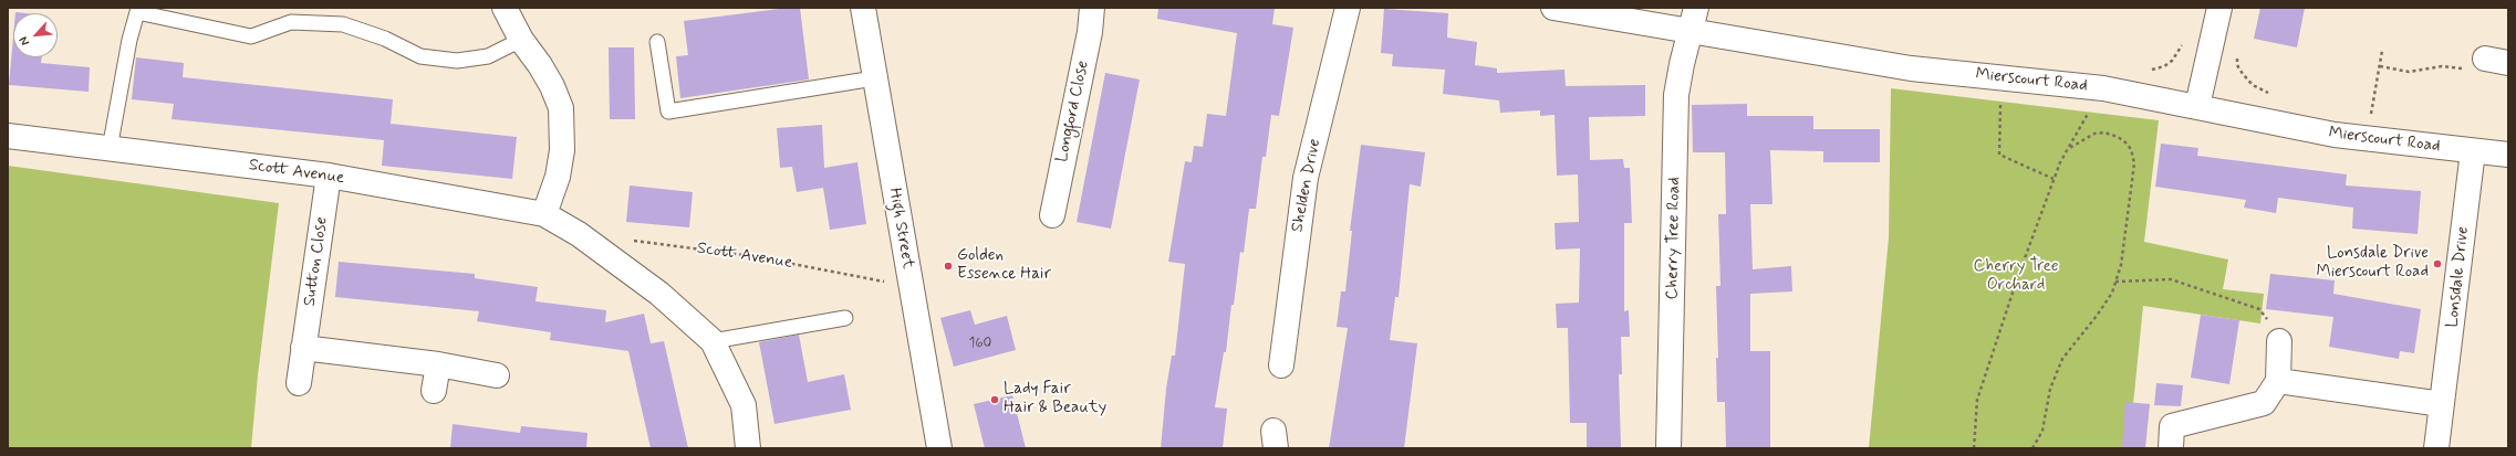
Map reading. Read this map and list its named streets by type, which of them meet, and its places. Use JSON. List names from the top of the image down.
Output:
{
  "streets": {
    "street": [
      "Mierscourt Road",
      "Longford Close",
      "Scott Avenue",
      "Shelden Drive",
      "High Street",
      "Cherry Tree Road",
      "Sutton Close",
      "Lonsdale Drive"
    ]
  },
  "crossings": [
    ["Mierscourt Road", "Cherry Tree Road"],
    ["Mierscourt Road", "Lonsdale Drive"],
    ["Scott Avenue", "High Street"],
    ["Scott Avenue", "Sutton Close"]
  ],
  "parks": ["Cherry Tree Orchard"],
  "places": ["Lonsdale Drive Mierscourt Road", "Golden Essence Hair", "Lady Fair Hair & Beauty"],
  "house_numbers": ["160"],
  "north": "bottom left"
}
